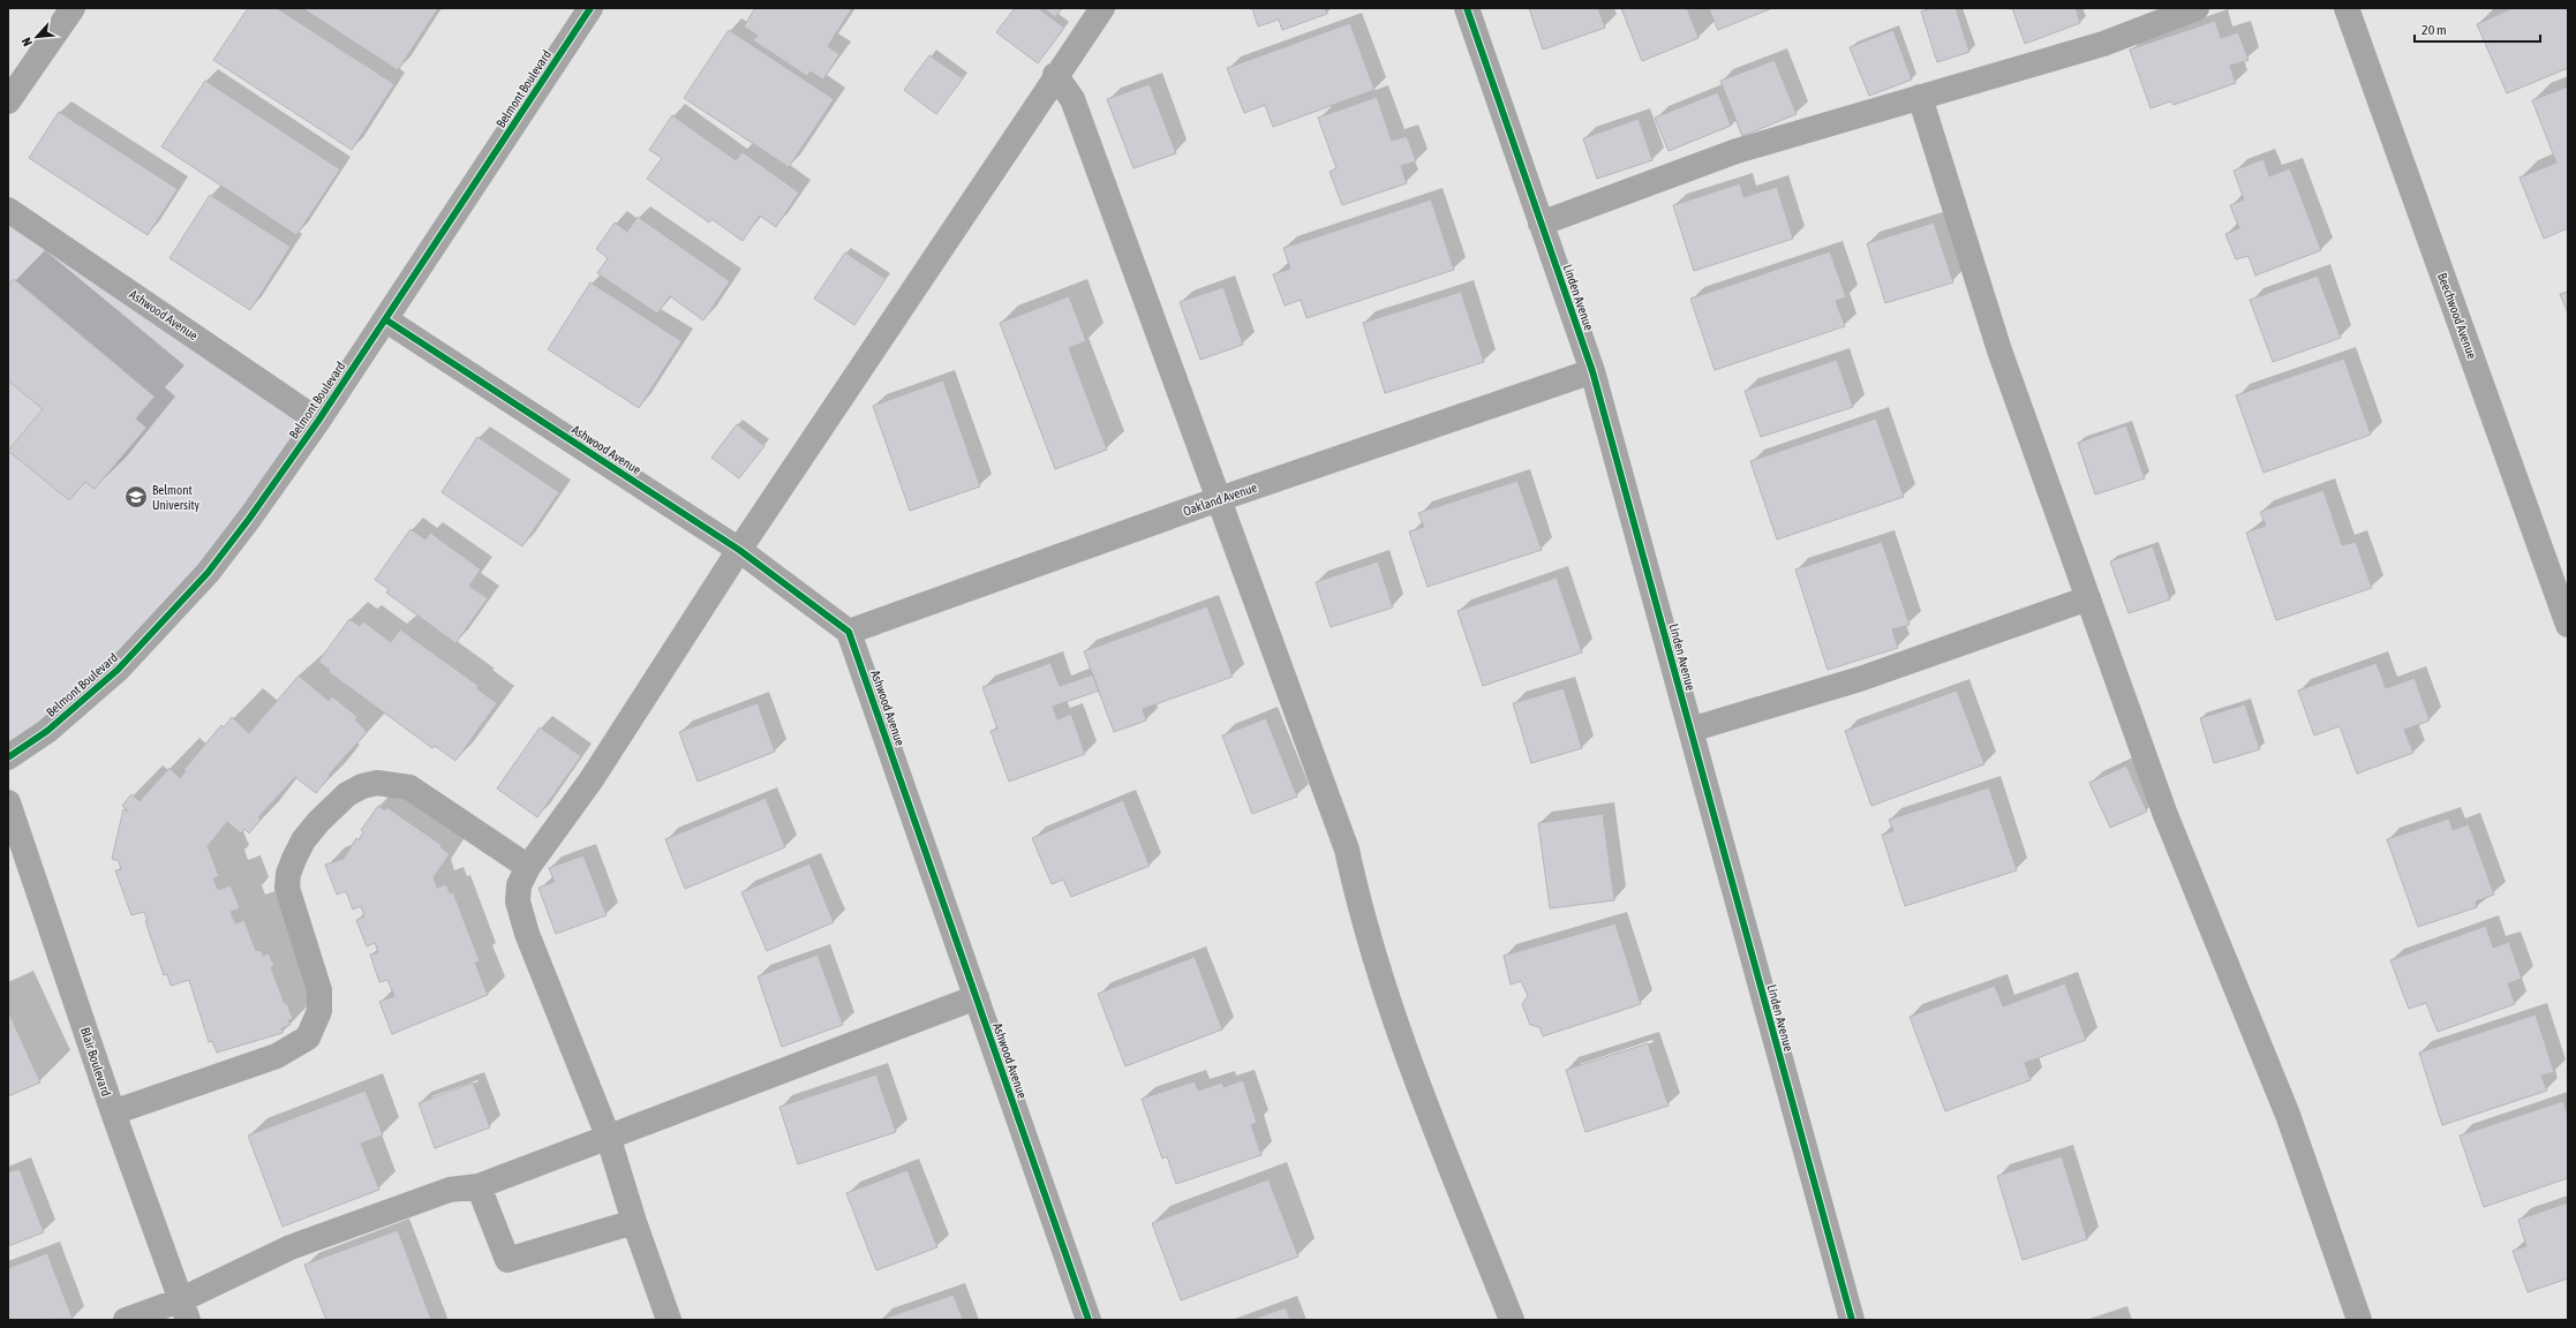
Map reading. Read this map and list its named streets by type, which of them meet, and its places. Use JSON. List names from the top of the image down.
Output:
{
  "streets": {
    "street": [
      "Belmont Boulevard",
      "Linden Avenue",
      "Ashwood Avenue",
      "Beechwood Avenue",
      "Oakland Avenue",
      "Blair Boulevard"
    ]
  },
  "crossings": [
    ["Belmont Boulevard", "Ashwood Avenue"],
    ["Linden Avenue", "Oakland Avenue"],
    ["Ashwood Avenue", "Oakland Avenue"]
  ],
  "places": {
    "school or university": ["Belmont University"]
  },
  "scale_bar": "20 m",
  "north": "bottom left"
}
